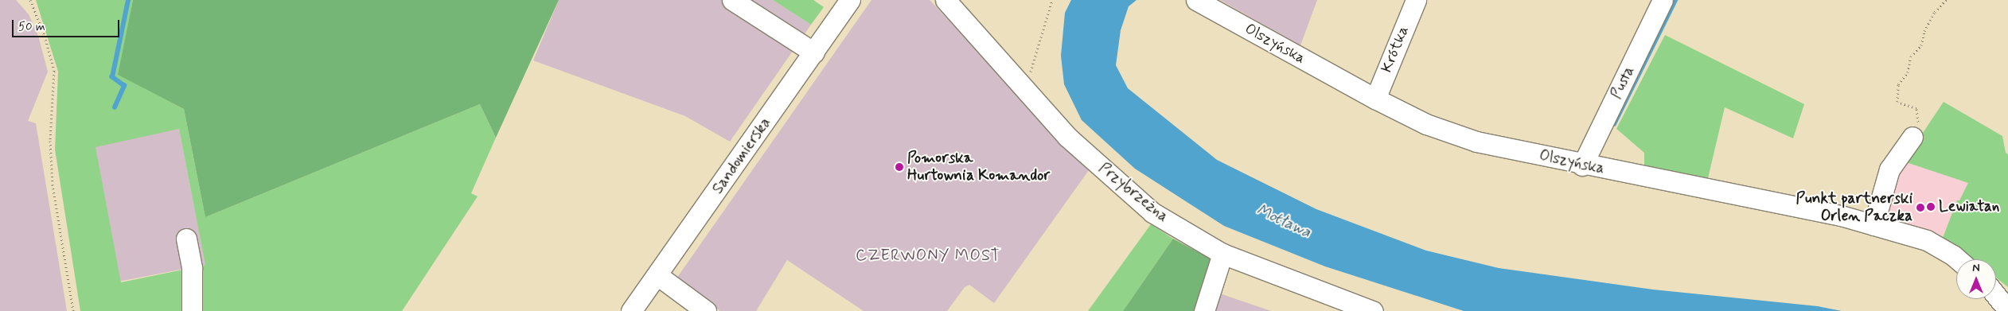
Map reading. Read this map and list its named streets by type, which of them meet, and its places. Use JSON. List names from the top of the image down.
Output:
{
  "streets": {
    "street": [
      "Olszyńska",
      "Krótka",
      "Pusta",
      "Sandomierska",
      "Przybrzeżna"
    ]
  },
  "crossings": [
    ["Olszyńska", "Krótka"],
    ["Olszyńska", "Pusta"]
  ],
  "districts": ["CZERWONY MOST"],
  "water": ["Motława"],
  "places": ["Pomorska Hurtownia Komandor", "Lewiatan", "Punkt partnerski Orlen Paczka"],
  "scale_bar": "50 m",
  "north": "top"
}
